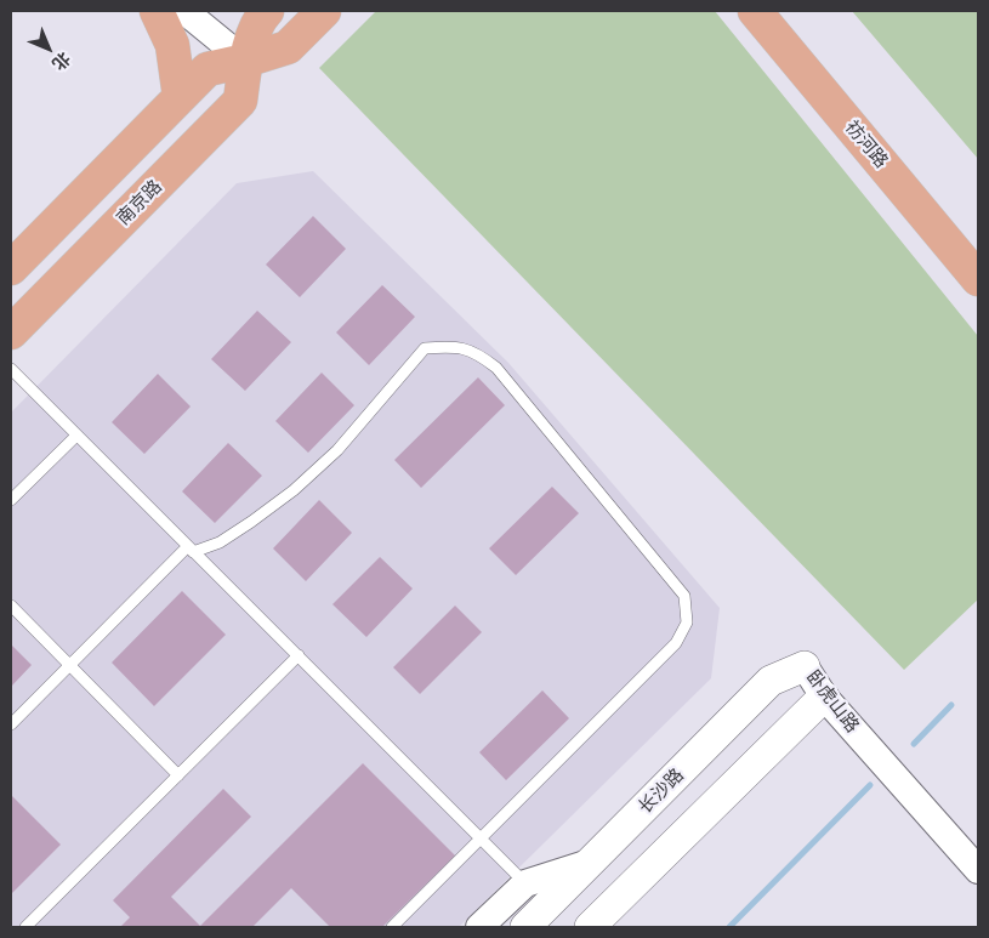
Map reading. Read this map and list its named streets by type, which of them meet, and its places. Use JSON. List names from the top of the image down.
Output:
{
  "streets": {
    "main road": ["祊河路", "南京路", "长沙路"],
    "street": ["卧虎山路"]
  },
  "crossings": [
    ["卧虎山路", "长沙路"]
  ],
  "north": "bottom right"
}
